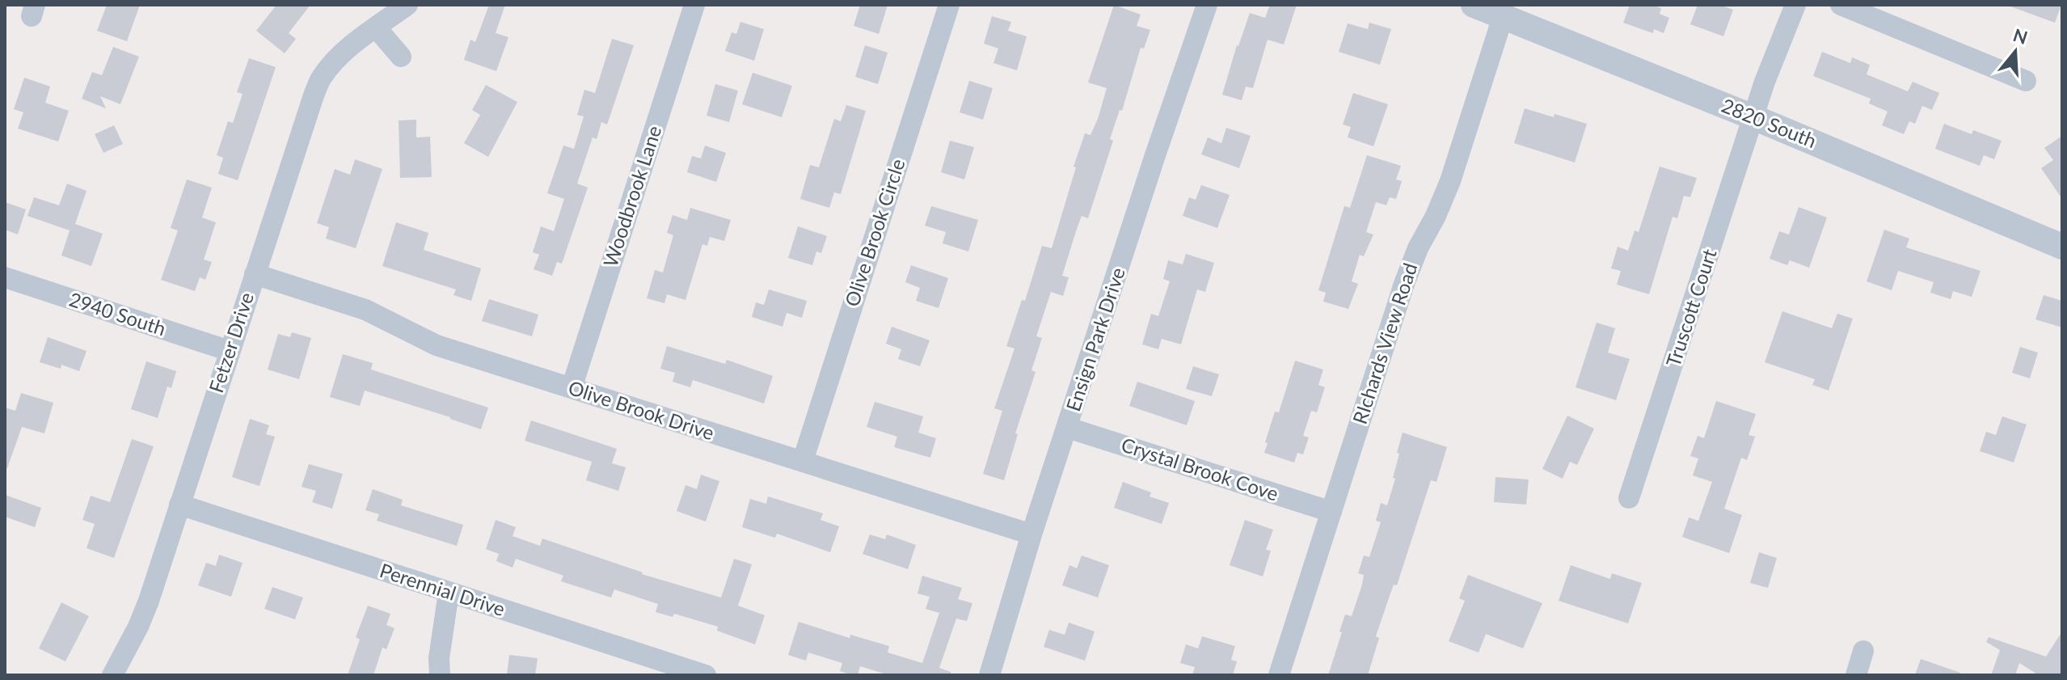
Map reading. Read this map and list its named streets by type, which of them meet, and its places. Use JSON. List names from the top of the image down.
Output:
{
  "streets": {
    "street": [
      "2820 South",
      "Woodbrook Lane",
      "Olive Brook Circle",
      "Truscott Court",
      "2940 South",
      "Ensign Park Drive",
      "Fetzer Drive",
      "RIchards View Road",
      "Olive Brook Drive",
      "Crystal Brook Cove",
      "Perennial Drive"
    ]
  },
  "crossings": [
    ["2820 South", "Truscott Court"],
    ["2820 South", "RIchards View Road"],
    ["Woodbrook Lane", "Olive Brook Drive"],
    ["Olive Brook Circle", "Olive Brook Drive"],
    ["2940 South", "Fetzer Drive"],
    ["Ensign Park Drive", "Olive Brook Drive"],
    ["Ensign Park Drive", "Crystal Brook Cove"],
    ["Fetzer Drive", "Olive Brook Drive"],
    ["Fetzer Drive", "Perennial Drive"],
    ["RIchards View Road", "Crystal Brook Cove"]
  ],
  "north": "top"
}
